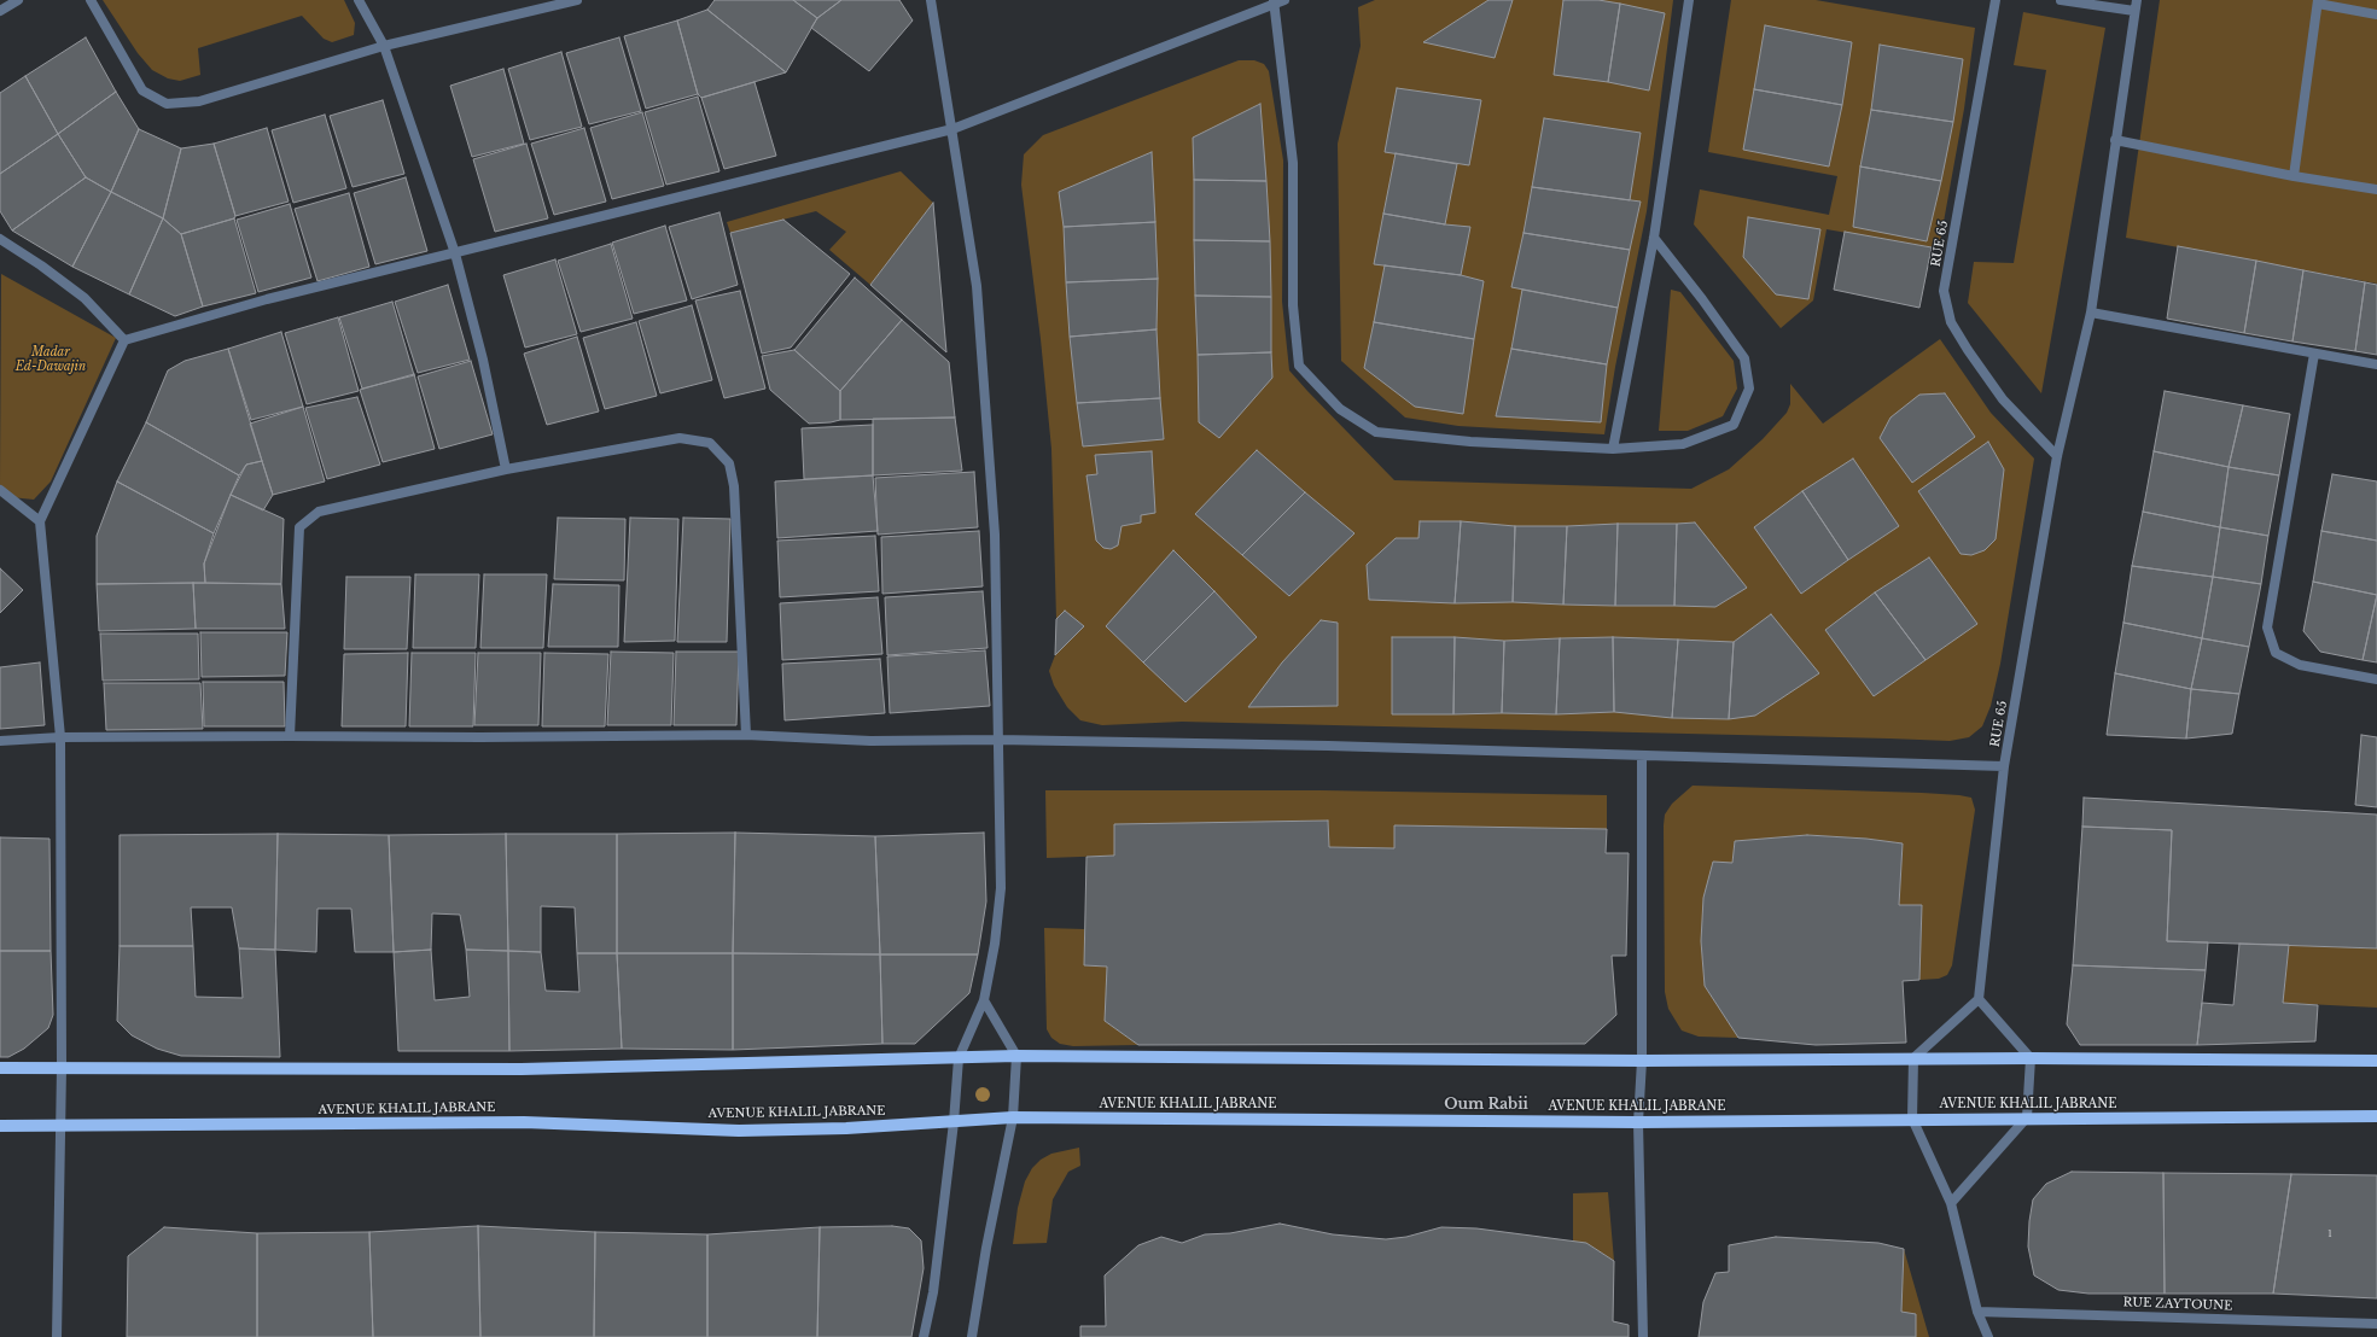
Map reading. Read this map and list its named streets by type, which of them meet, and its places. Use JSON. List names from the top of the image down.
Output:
{
  "streets": {
    "main road": ["AVENUE KHALIL JABRANE"],
    "street": ["RUE 65", "RUE ZAYTOUNE"]
  },
  "districts": ["Oum Rabii"],
  "parks": ["Madar Ed-Dawajin"],
  "house_numbers": ["1"]
}
